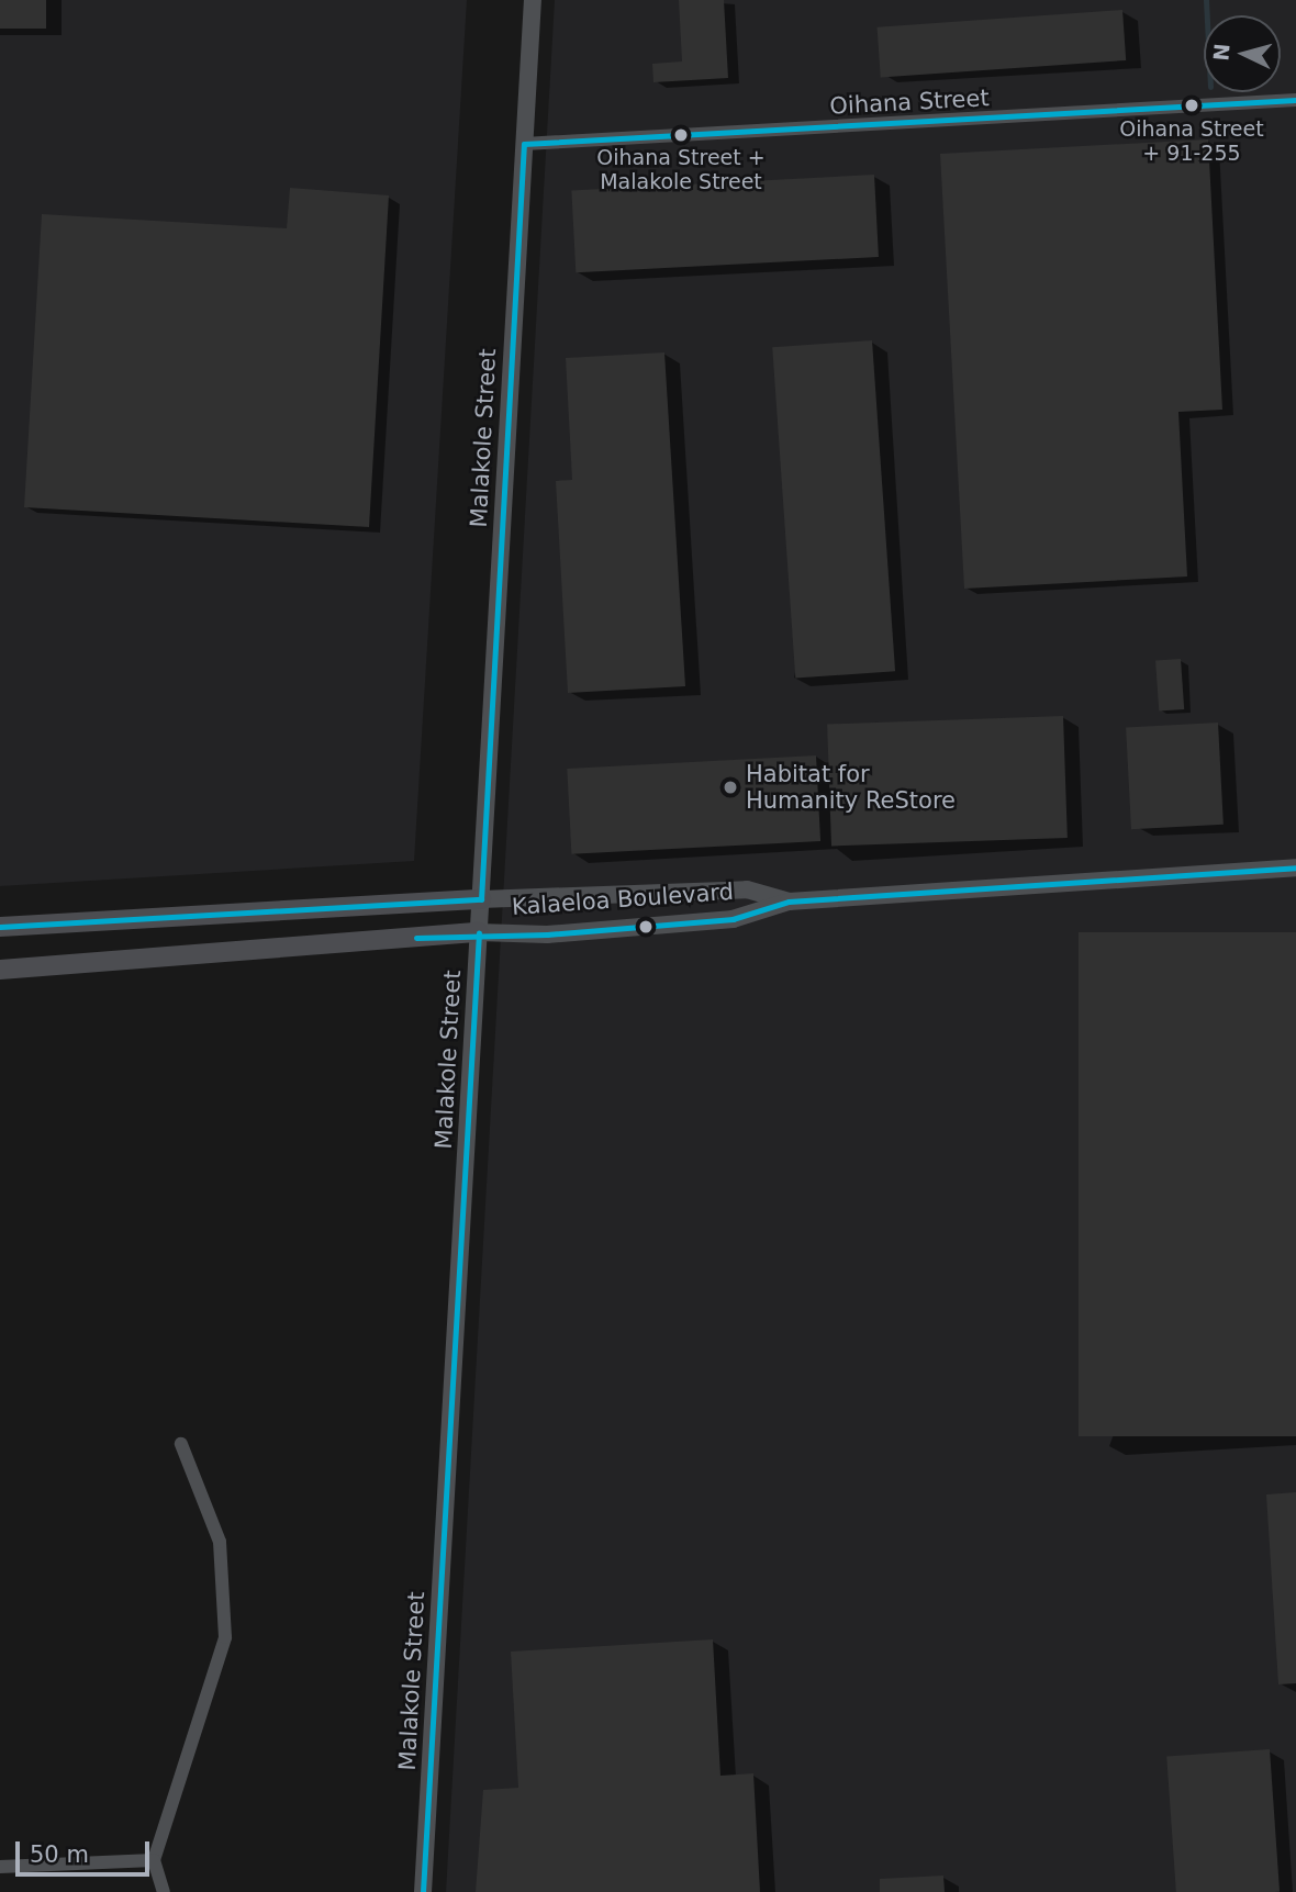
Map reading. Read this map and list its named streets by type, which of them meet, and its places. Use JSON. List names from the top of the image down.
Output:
{
  "streets": {
    "main road": ["Kalaeloa Boulevard"],
    "street": ["Oihana Street", "Malakole Street"]
  },
  "crossings": [
    ["Oihana Street", "Malakole Street"],
    ["Malakole Street", "Kalaeloa Boulevard"]
  ],
  "places": ["Oihana Street + 91-255", "Oihana Street + Malakole Street", "Habitat for Humanity ReStore"],
  "scale_bar": "50 m",
  "north": "left"
}
